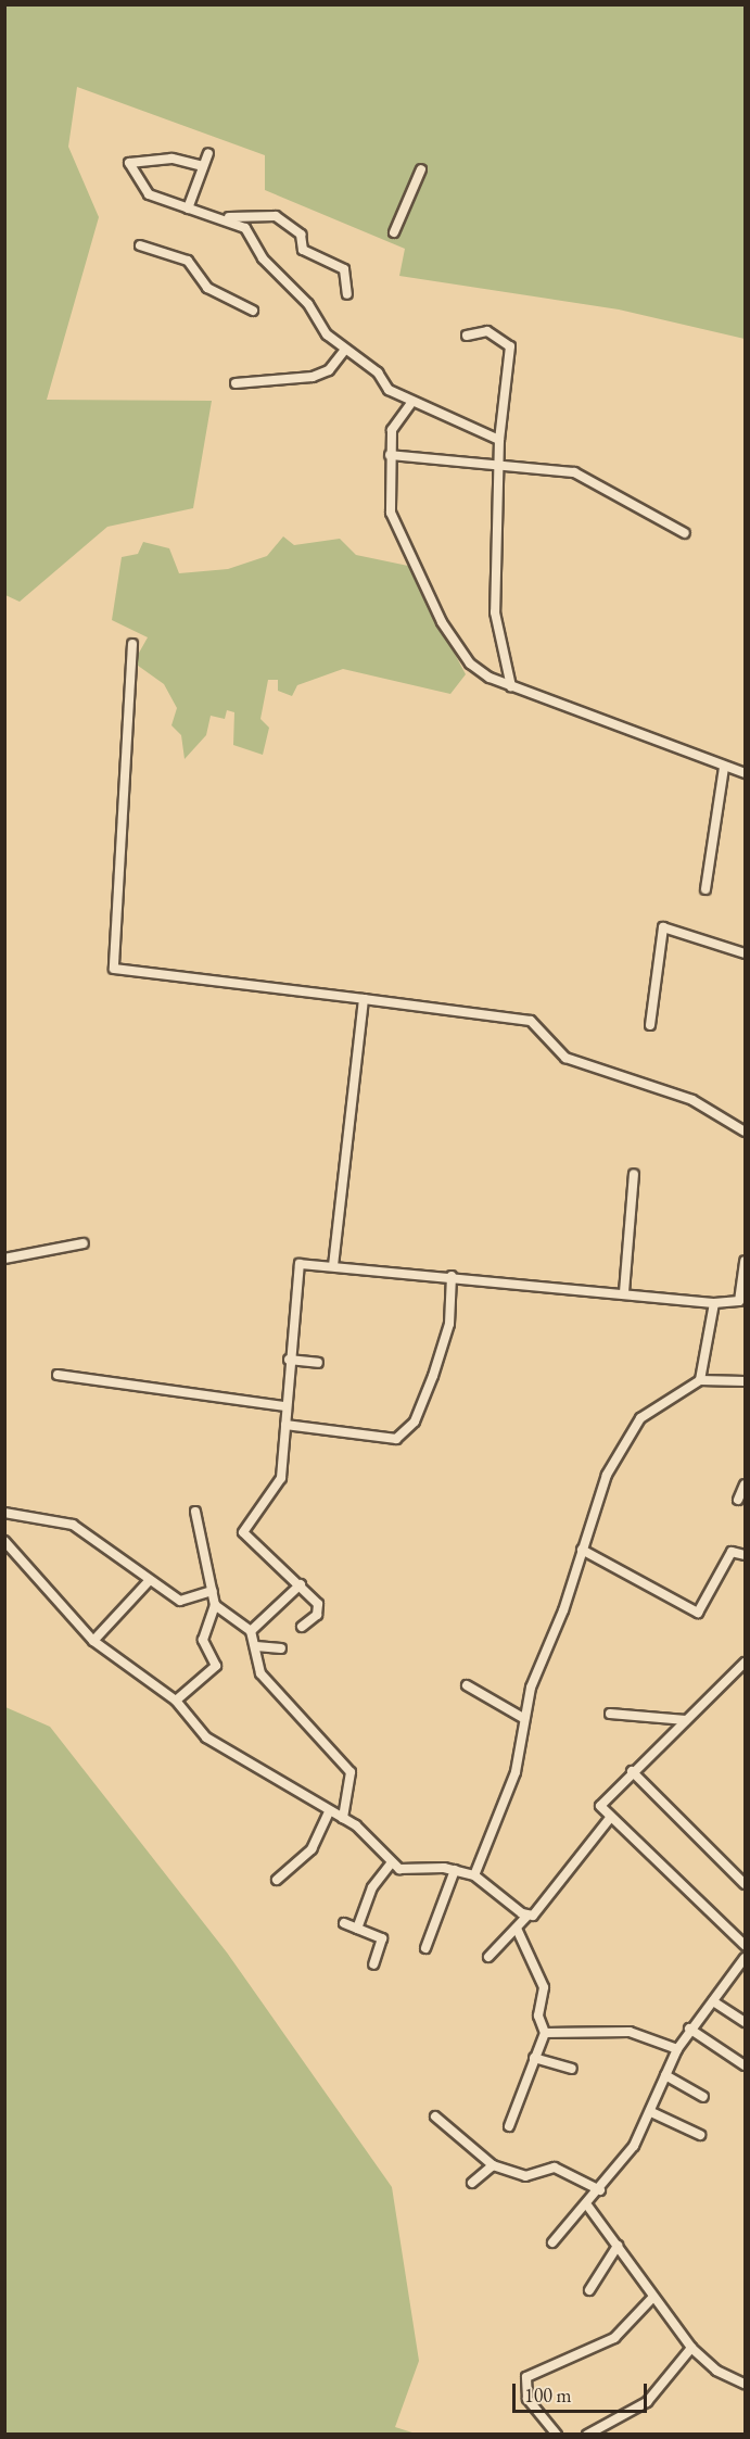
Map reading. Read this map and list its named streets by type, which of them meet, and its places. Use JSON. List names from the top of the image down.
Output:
{
  "scale_bar": "100 m"
}
